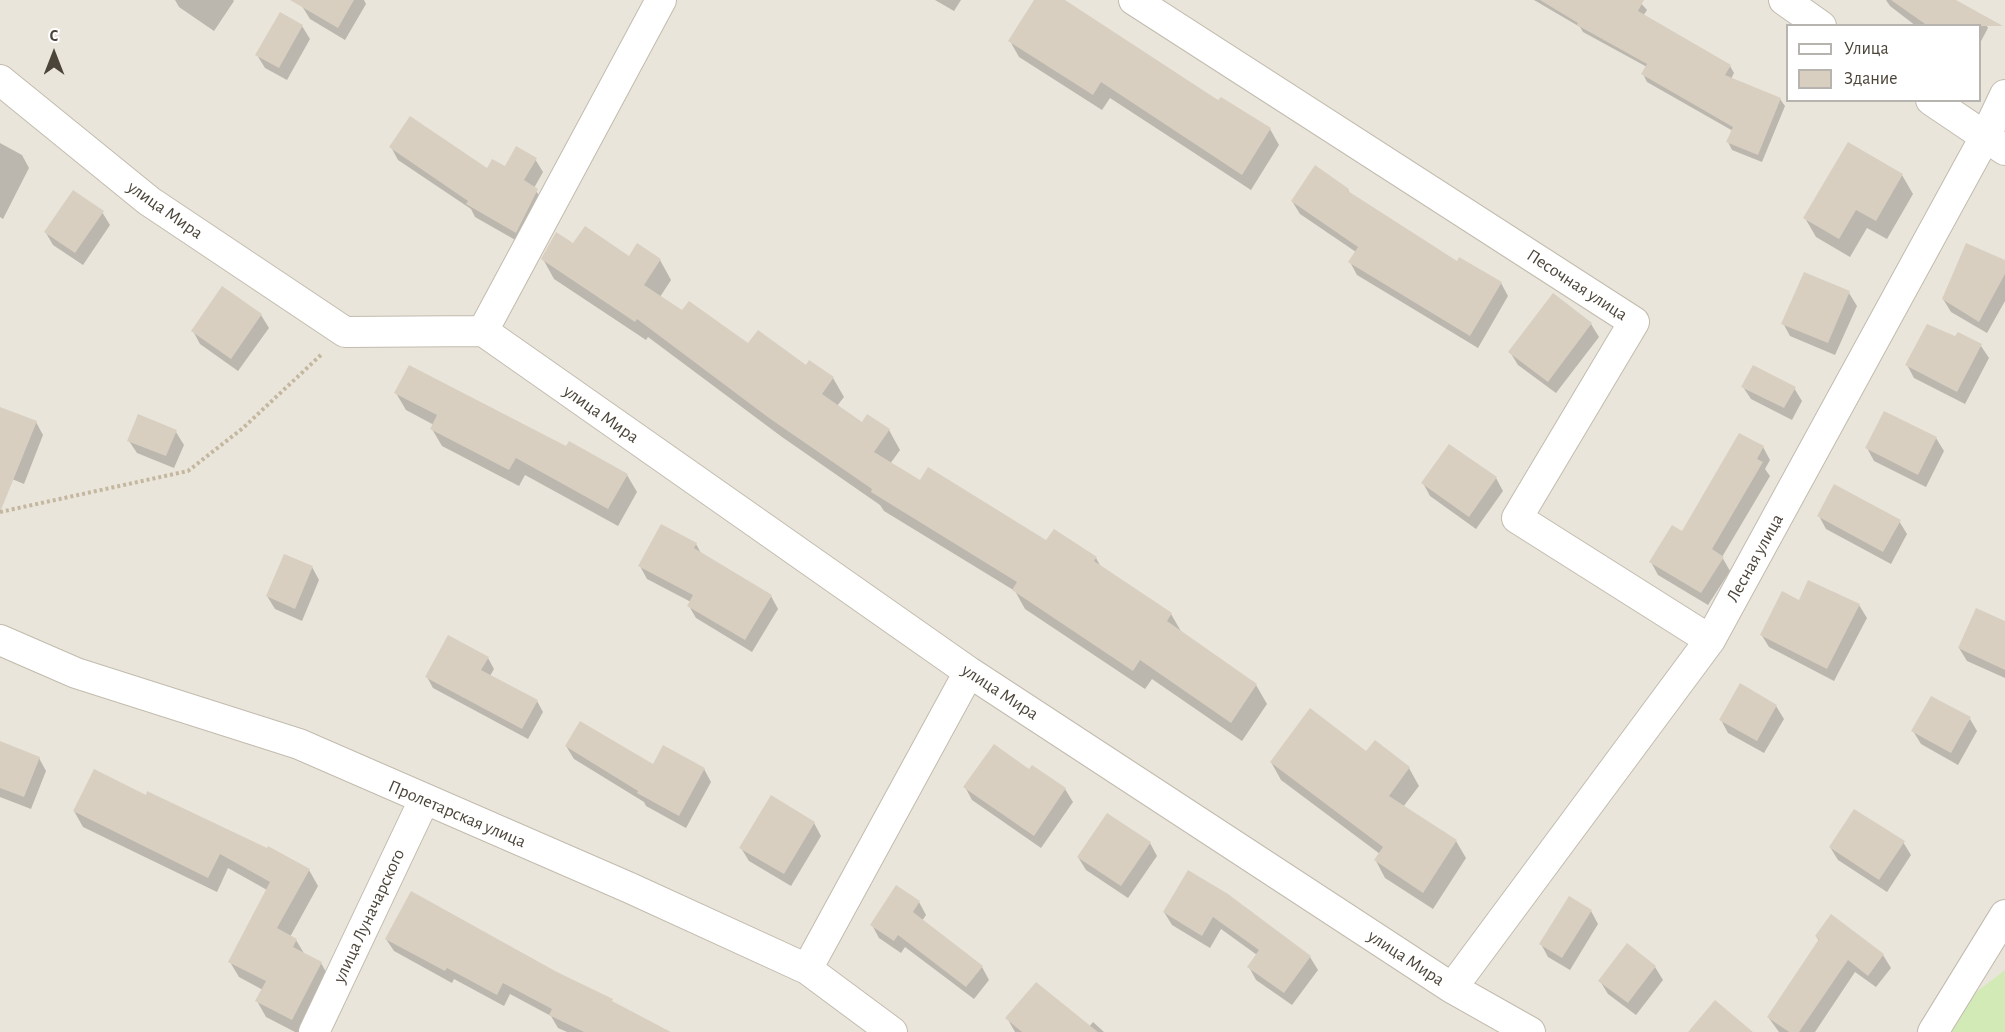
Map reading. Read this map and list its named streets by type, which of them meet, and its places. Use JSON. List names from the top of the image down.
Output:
{
  "streets": {
    "street": [
      "улица Мира",
      "Песочная улица",
      "Лесная улица",
      "Пролетарская улица",
      "улица Луначарского"
    ]
  },
  "crossings": [
    ["улица Мира", "Лесная улица"],
    ["Песочная улица", "Лесная улица"],
    ["Пролетарская улица", "улица Луначарского"]
  ],
  "legend": ["Улица", "Здание"],
  "north": "top"
}
